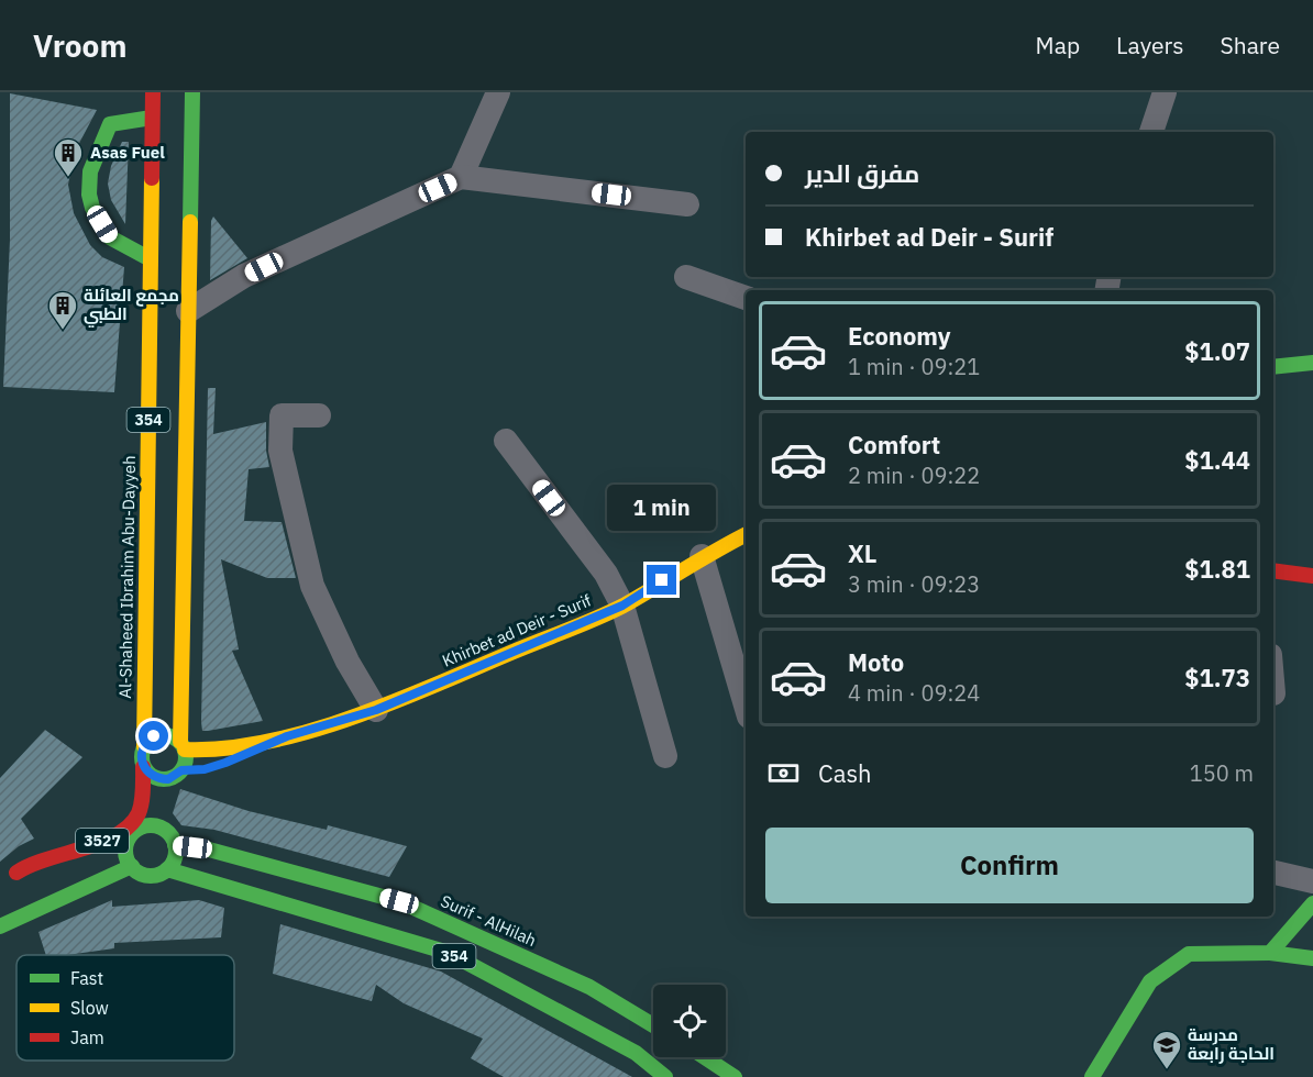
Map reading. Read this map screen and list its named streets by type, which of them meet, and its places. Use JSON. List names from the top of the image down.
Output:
{
  "streets": {
    "main road": [
      "354",
      "Al-Shaheed Ibrahim Abu-Dayyeh",
      "Khirbet ad Deir - Surif",
      "3527",
      "Surif - AlHilah"
    ]
  },
  "crossings": [
    ["354", "Al-Shaheed Ibrahim Abu-Dayyeh"],
    ["354", "Khirbet ad Deir - Surif"],
    ["354", "3527"],
    ["Al-Shaheed Ibrahim Abu-Dayyeh", "Khirbet ad Deir - Surif"],
    ["Khirbet ad Deir - Surif", "3527"]
  ],
  "places": {
    "building": ["Asas Fuel", "مجمع العائلة الطبي"],
    "school or university": ["مدرسة الحاجة رابعة"]
  },
  "legend": ["Fast", "Slow", "Jam"],
  "page": {
    "header": "Vroom",
    "nav": ["Map", "Layers", "Share"],
    "banner": ["مفرق الدير", "Khirbet ad Deir - Surif"],
    "list": [
      {
        "name": "Economy",
        "note": "1 min · 09:21",
        "value": "$1.07"
      },
      {
        "name": "Comfort",
        "note": "2 min · 09:22",
        "value": "$1.44"
      },
      {
        "name": "XL",
        "note": "3 min · 09:23",
        "value": "$1.81"
      },
      {
        "name": "Moto",
        "note": "4 min · 09:24",
        "value": "$1.73"
      }
    ],
    "bubble": "1 min",
    "pay": ["Cash", "150 m"],
    "buttons": "Confirm"
  }
}
